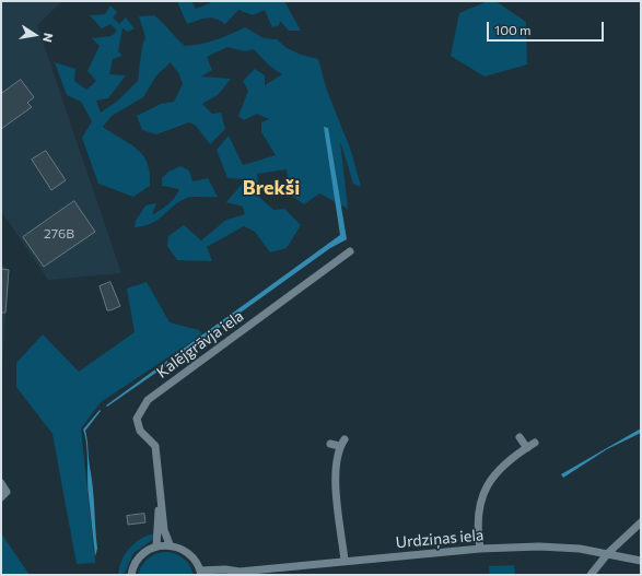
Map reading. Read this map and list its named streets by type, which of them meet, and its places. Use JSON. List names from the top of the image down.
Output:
{
  "streets": {
    "street": ["Kalējgrāvja iela", "Urdziņas iela"]
  },
  "districts": ["Brekši"],
  "house_numbers": ["276B"],
  "scale_bar": "100 m",
  "north": "right"
}
